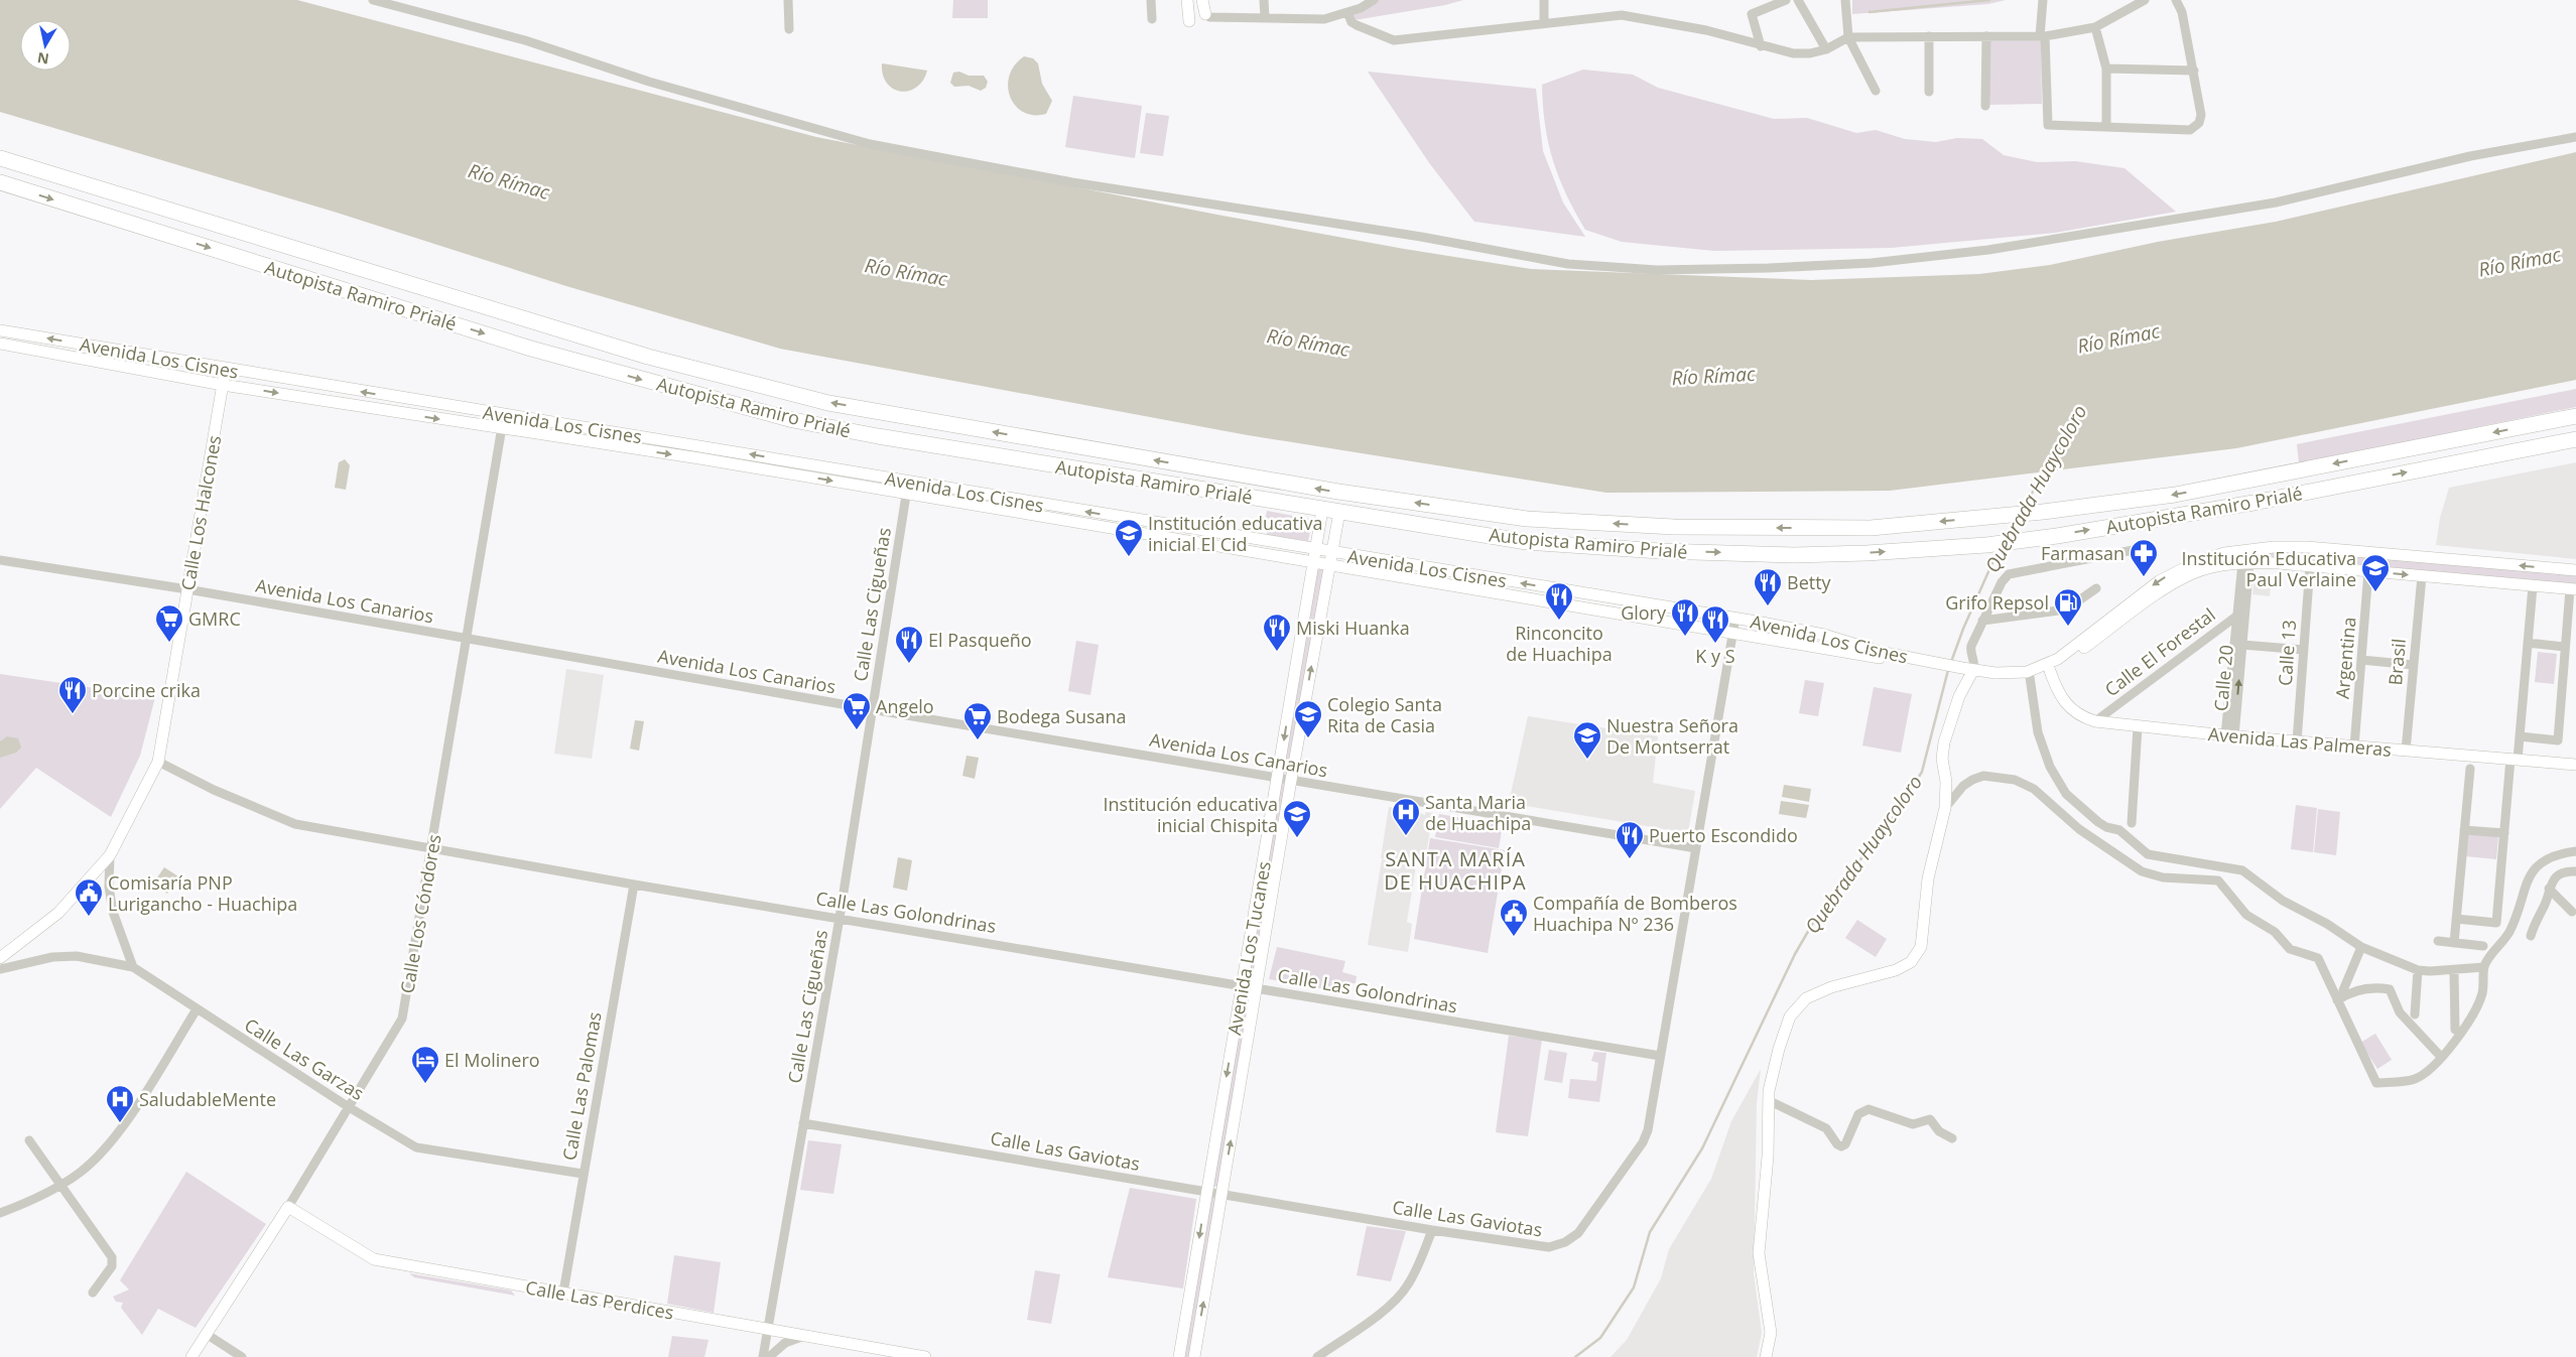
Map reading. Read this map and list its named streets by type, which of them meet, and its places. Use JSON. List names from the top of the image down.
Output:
{
  "streets": {
    "highway": ["Autopista Ramiro Prialé"],
    "main road": [
      "Avenida Los Cisnes",
      "Calle Los Halcones",
      "Avenida Las Palmeras",
      "Calle Los Cóndores",
      "Avenida Los Tucanes",
      "Calle Las Perdices"
    ],
    "street": [
      "Avenida Los Canarios",
      "Calle Las Cigueñas",
      "Calle El Forestal",
      "Calle 13",
      "Argentina",
      "Brasil",
      "Calle 20",
      "Calle Las Golondrinas",
      "Calle Las Garzas",
      "Calle Las Palomas",
      "Calle Las Gaviotas"
    ]
  },
  "crossings": [
    ["Autopista Ramiro Prialé", "Avenida Los Tucanes"],
    ["Avenida Los Cisnes", "Calle Los Halcones"],
    ["Avenida Los Cisnes", "Calle Las Cigueñas"],
    ["Avenida Los Cisnes", "Calle Los Cóndores"],
    ["Avenida Los Cisnes", "Avenida Los Tucanes"],
    ["Avenida Los Cisnes", "Calle Las Gaviotas"],
    ["Calle Los Halcones", "Avenida Los Canarios"],
    ["Calle Los Halcones", "Calle Las Golondrinas"],
    ["Avenida Los Canarios", "Calle Las Cigueñas"],
    ["Avenida Los Canarios", "Calle Los Cóndores"],
    ["Avenida Los Canarios", "Avenida Los Tucanes"],
    ["Avenida Los Canarios", "Calle Las Gaviotas"],
    ["Calle Las Cigueñas", "Calle Las Golondrinas"],
    ["Calle Las Cigueñas", "Calle Las Gaviotas"],
    ["Calle Las Cigueñas", "Calle Las Perdices"],
    ["Calle El Forestal", "Calle 20"],
    ["Calle El Forestal", "Avenida Las Palmeras"],
    ["Calle 13", "Avenida Las Palmeras"],
    ["Argentina", "Avenida Las Palmeras"],
    ["Brasil", "Avenida Las Palmeras"],
    ["Calle 20", "Avenida Las Palmeras"],
    ["Calle Las Golondrinas", "Calle Los Cóndores"],
    ["Calle Las Golondrinas", "Avenida Los Tucanes"],
    ["Calle Las Golondrinas", "Calle Las Palomas"],
    ["Calle Las Golondrinas", "Calle Las Gaviotas"],
    ["Calle Los Cóndores", "Calle Las Garzas"],
    ["Calle Los Cóndores", "Calle Las Perdices"],
    ["Avenida Los Tucanes", "Calle Las Gaviotas"],
    ["Calle Las Garzas", "Calle Las Palomas"],
    ["Calle Las Palomas", "Calle Las Perdices"]
  ],
  "districts": ["SANTA MARÍA DE HUACHIPA"],
  "water": ["Río Rímac", "Quebrada Huaycoloro"],
  "places": {
    "school or university": [
      "Institución educativa inicial El Cid",
      "Institución Educativa Paul Verlaine",
      "Colegio Santa Rita de Casia",
      "Nuestra Señora De Montserrat",
      "Institución educativa inicial Chispita"
    ],
    "pharmacy": ["Farmasan"],
    "restaurant": [
      "Betty",
      "Rinconcito de Huachipa",
      "Glory",
      "K y S",
      "Miski Huanka",
      "El Pasqueño",
      "Porcine crika",
      "Puerto Escondido"
    ],
    "fuel station": ["Grifo Repsol"],
    "supermarket": ["GMRC", "Angelo", "Bodega Susana"],
    "hospital": ["Santa Maria de Huachipa", "SaludableMente"],
    "public building": ["Comisaría PNP Lurigancho - Huachipa", "Compañía de Bomberos Huachipa Nº 236"],
    "hotel": ["El Molinero"]
  },
  "north": "bottom"
}
